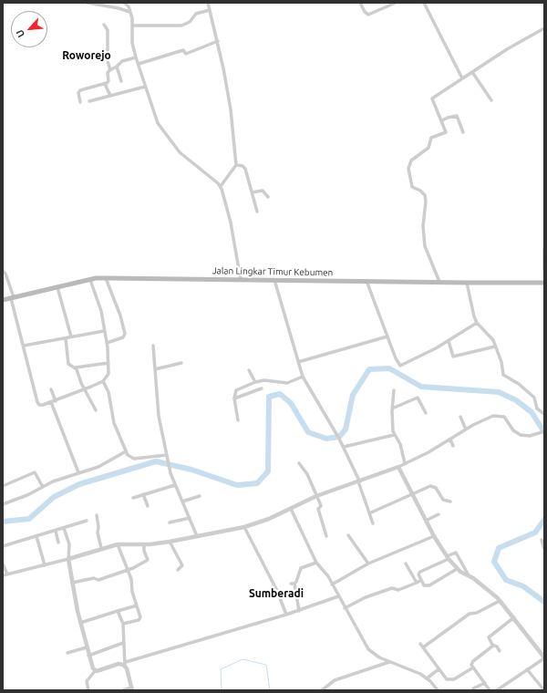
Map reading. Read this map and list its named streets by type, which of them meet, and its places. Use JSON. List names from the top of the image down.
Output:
{
  "streets": {
    "main road": ["Jalan Lingkar Timur Kebumen"]
  },
  "districts": ["Roworejo", "Sumberadi"],
  "north": "bottom left"
}
